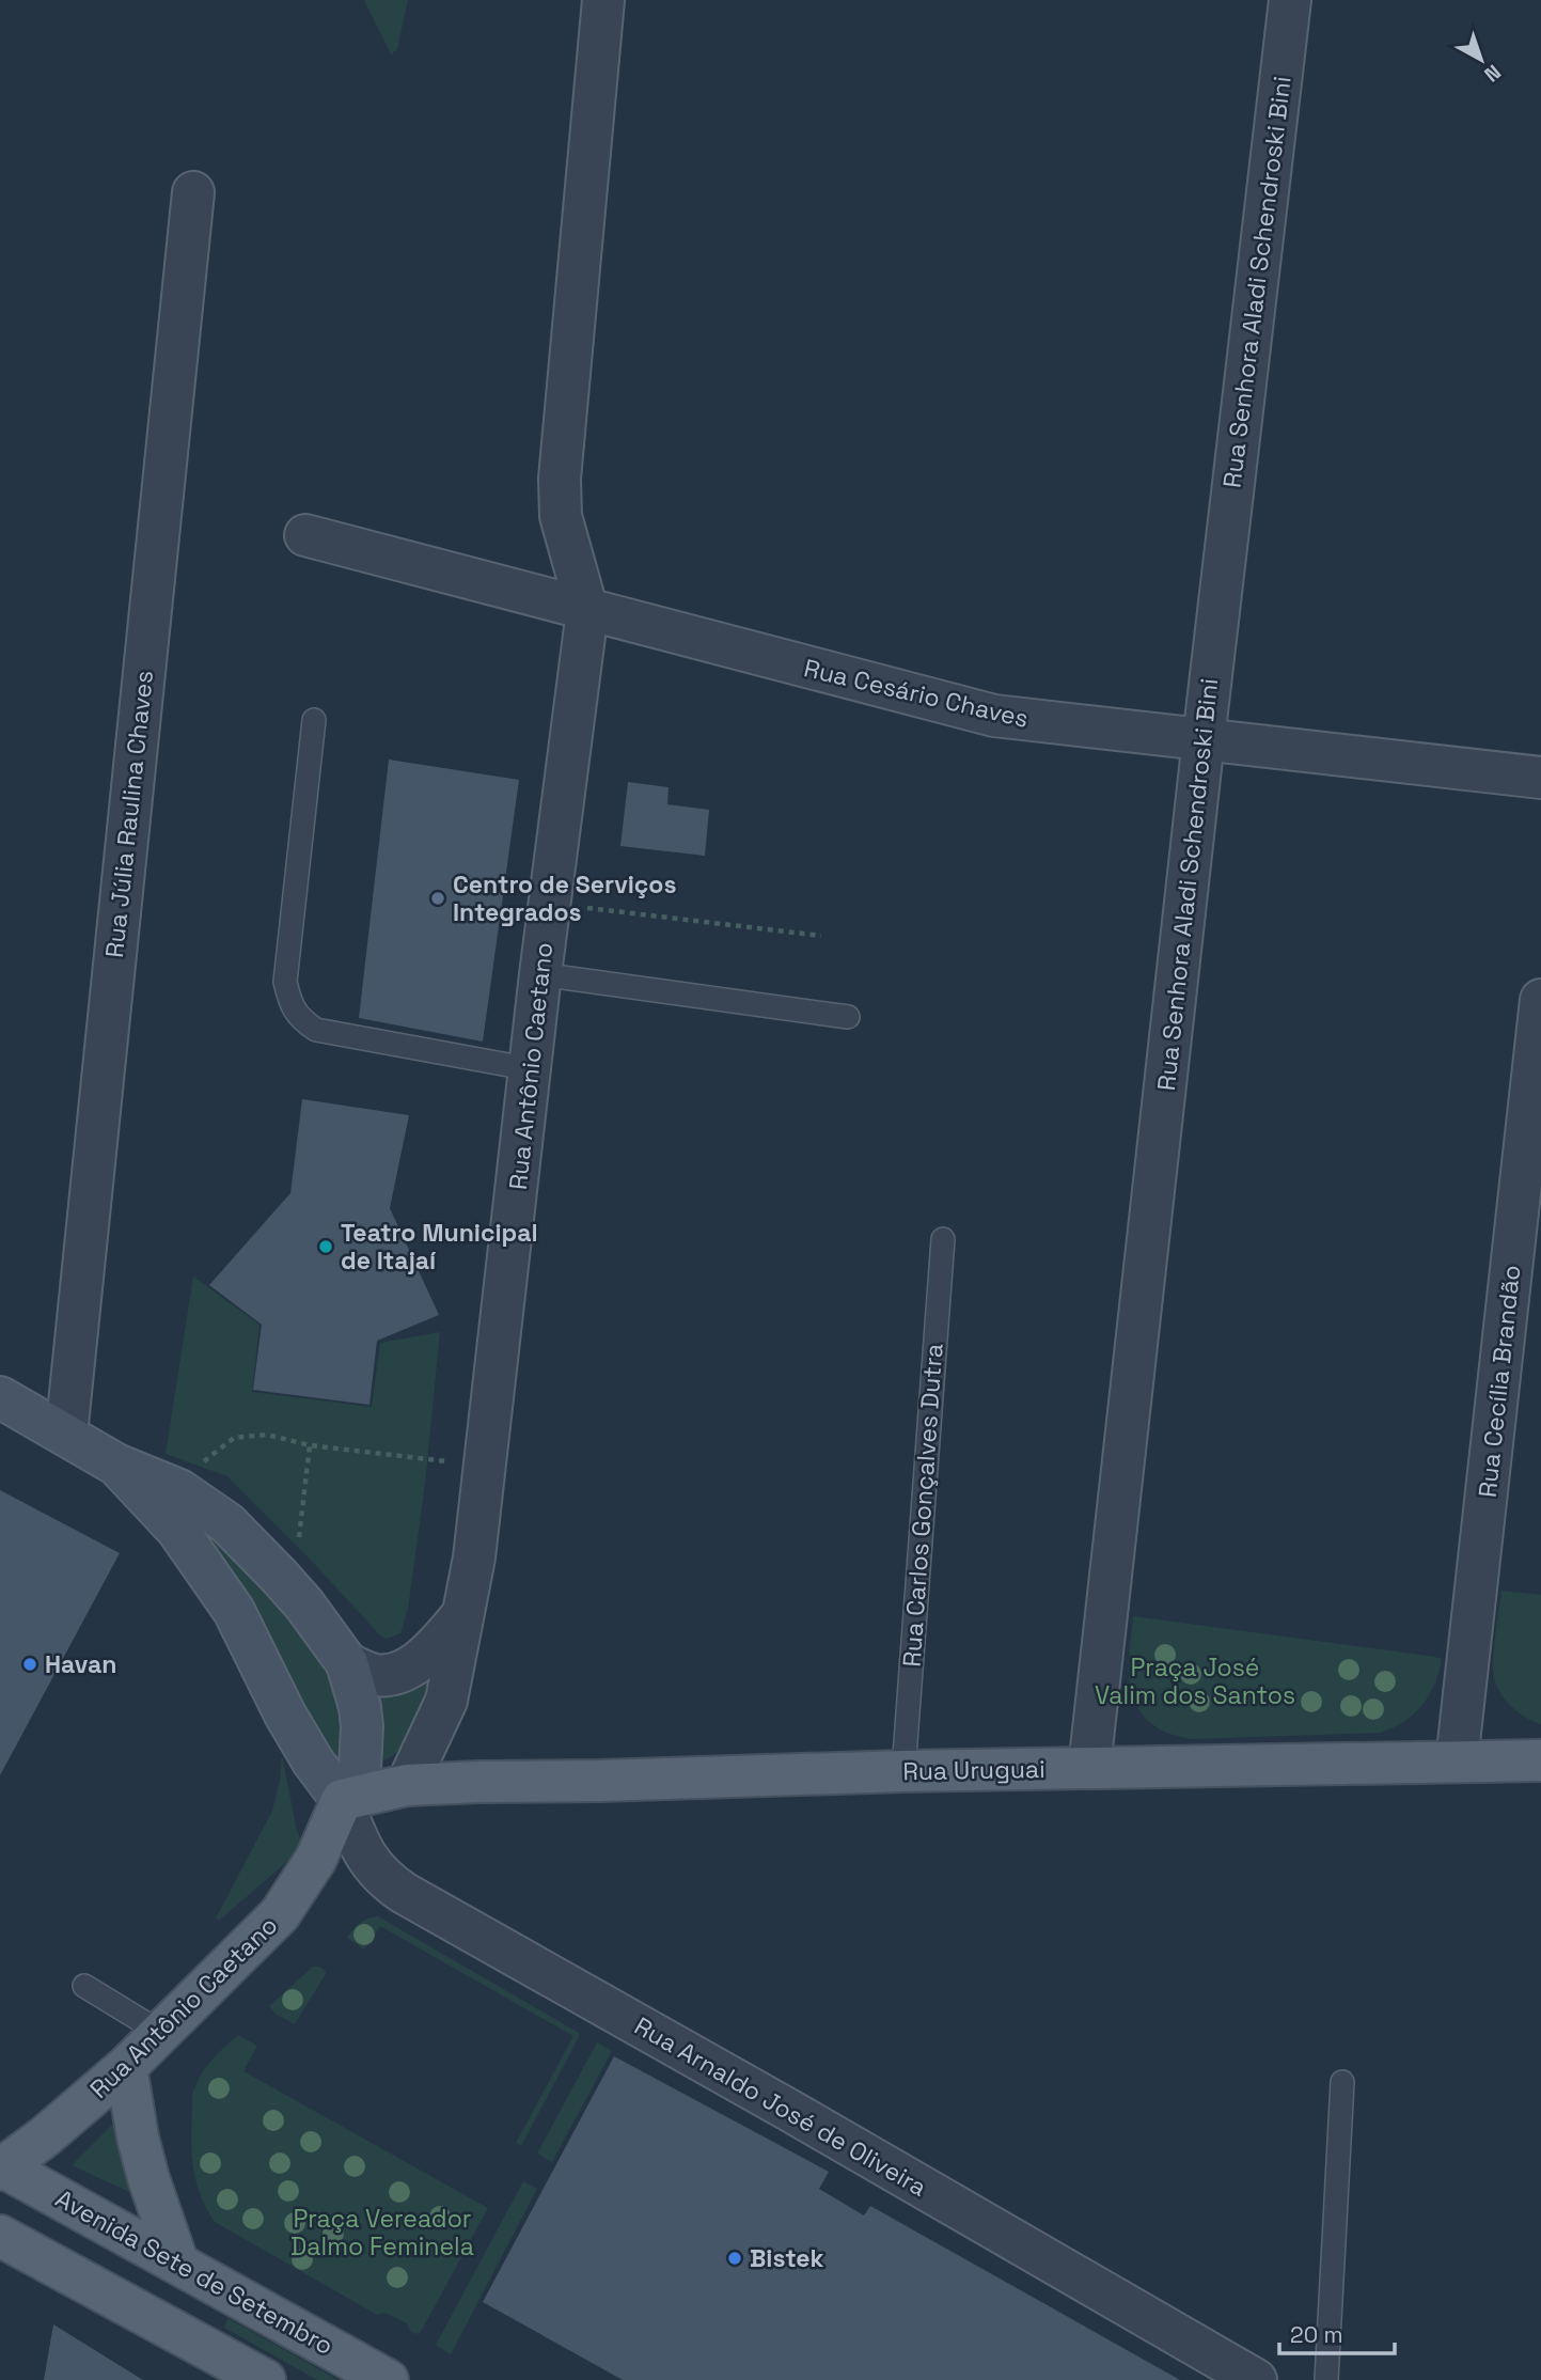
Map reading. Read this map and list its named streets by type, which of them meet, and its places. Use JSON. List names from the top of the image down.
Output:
{
  "streets": {
    "main road": ["Rua Antônio Caetano", "Rua Uruguai", "Avenida Sete de Setembro"],
    "street": [
      "Rua Senhora Aladi Schendroski Bini",
      "Rua Cesário Chaves",
      "Rua Júlia Raulina Chaves",
      "Rua Cecília Brandão",
      "Rua Arnaldo José de Oliveira"
    ],
    "lane": ["Rua Carlos Gonçalves Dutra"]
  },
  "crossings": [
    ["Rua Senhora Aladi Schendroski Bini", "Rua Cesário Chaves"],
    ["Rua Senhora Aladi Schendroski Bini", "Rua Uruguai"],
    ["Rua Cesário Chaves", "Rua Antônio Caetano"],
    ["Rua Antônio Caetano", "Rua Uruguai"],
    ["Rua Antônio Caetano", "Rua Arnaldo José de Oliveira"],
    ["Rua Antônio Caetano", "Avenida Sete de Setembro"],
    ["Rua Cecília Brandão", "Rua Uruguai"],
    ["Rua Carlos Gonçalves Dutra", "Rua Uruguai"]
  ],
  "parks": ["Praça José Valim dos Santos", "Praça Vereador Dalmo Feminela"],
  "places": [
    "Centro de Serviços Integrados",
    "Teatro Municipal de Itajaí",
    "Havan",
    "Bistek"
  ],
  "scale_bar": "20 m",
  "north": "bottom right"
}
